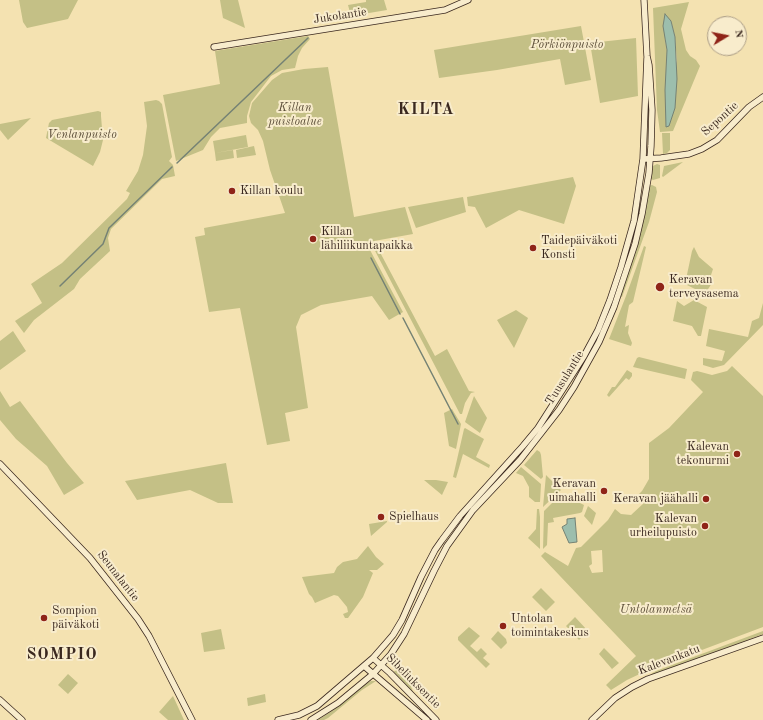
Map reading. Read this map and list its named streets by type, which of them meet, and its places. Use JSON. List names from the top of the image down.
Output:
{
  "streets": {
    "main road": [
      "Jukolantie",
      "Sepontie",
      "Tuusulantie",
      "Seunalantie",
      "Kalevankatu",
      "Sibeliuksentie"
    ]
  },
  "crossings": [
    ["Sepontie", "Tuusulantie"],
    ["Tuusulantie", "Sibeliuksentie"]
  ],
  "districts": ["KILTA", "SOMPIO"],
  "parks": [
    "Pörkiönpuisto",
    "Killan puistoalue",
    "Venlanpuisto",
    "Untolanmetsä"
  ],
  "places": [
    "Killan koulu",
    "Killan lähiliikuntapaikka",
    "Taidepäiväkoti Konsti",
    "Keravan terveysasema",
    "Kalevan tekonurmi",
    "Keravan uimahalli",
    "Keravan jäähalli",
    "Spielhaus",
    "Kalevan urheilupuisto",
    "Sompion päiväkoti",
    "Untolan toimintakeskus"
  ],
  "north": "right"
}
